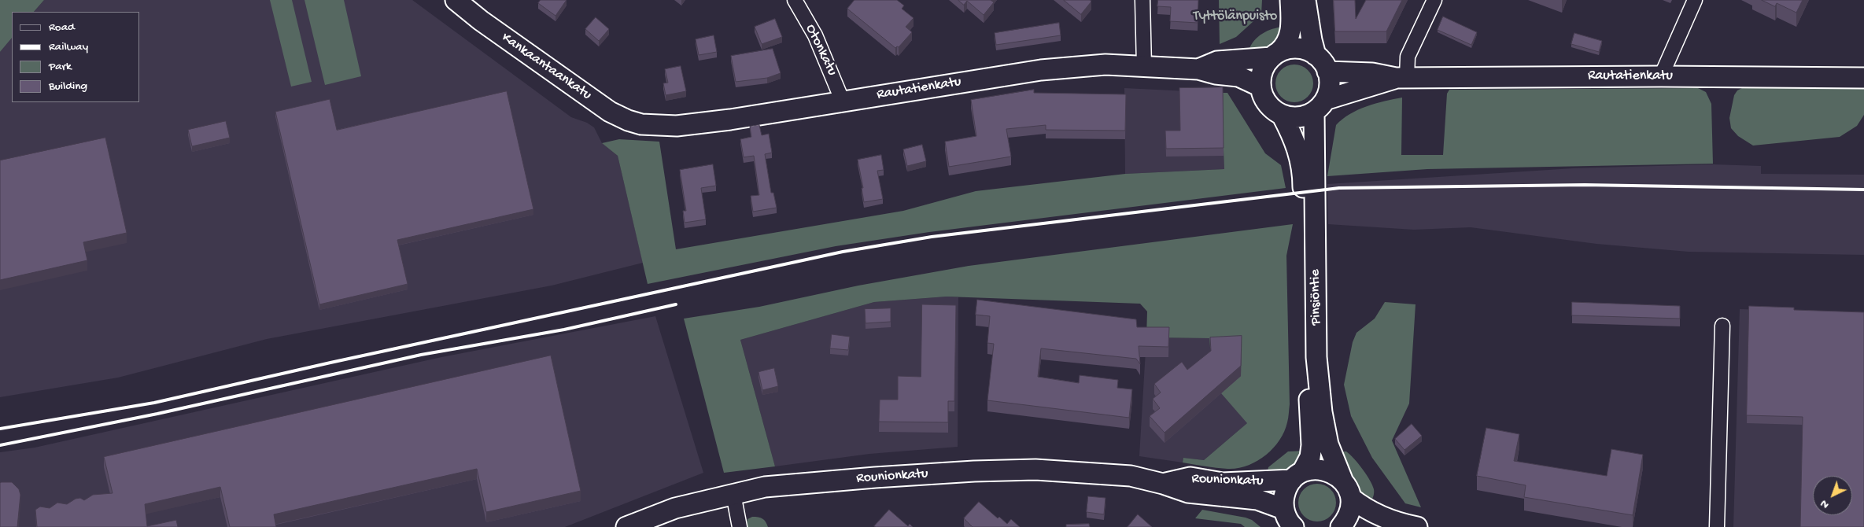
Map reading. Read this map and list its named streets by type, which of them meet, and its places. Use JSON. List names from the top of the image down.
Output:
{
  "streets": {
    "main road": [
      "Kankaantaankatu",
      "Rautatienkatu",
      "Pinsiöntie",
      "Rounionkatu"
    ],
    "street": ["Otonkatu"]
  },
  "crossings": [
    ["Otonkatu", "Rautatienkatu"],
    ["Kankaantaankatu", "Rautatienkatu"],
    ["Rautatienkatu", "Pinsiöntie"],
    ["Pinsiöntie", "Rounionkatu"]
  ],
  "parks": ["Tyttölänpuisto"],
  "legend": [
    "Road",
    "Railway",
    "Park",
    "Building"
  ],
  "north": "bottom left"
}
